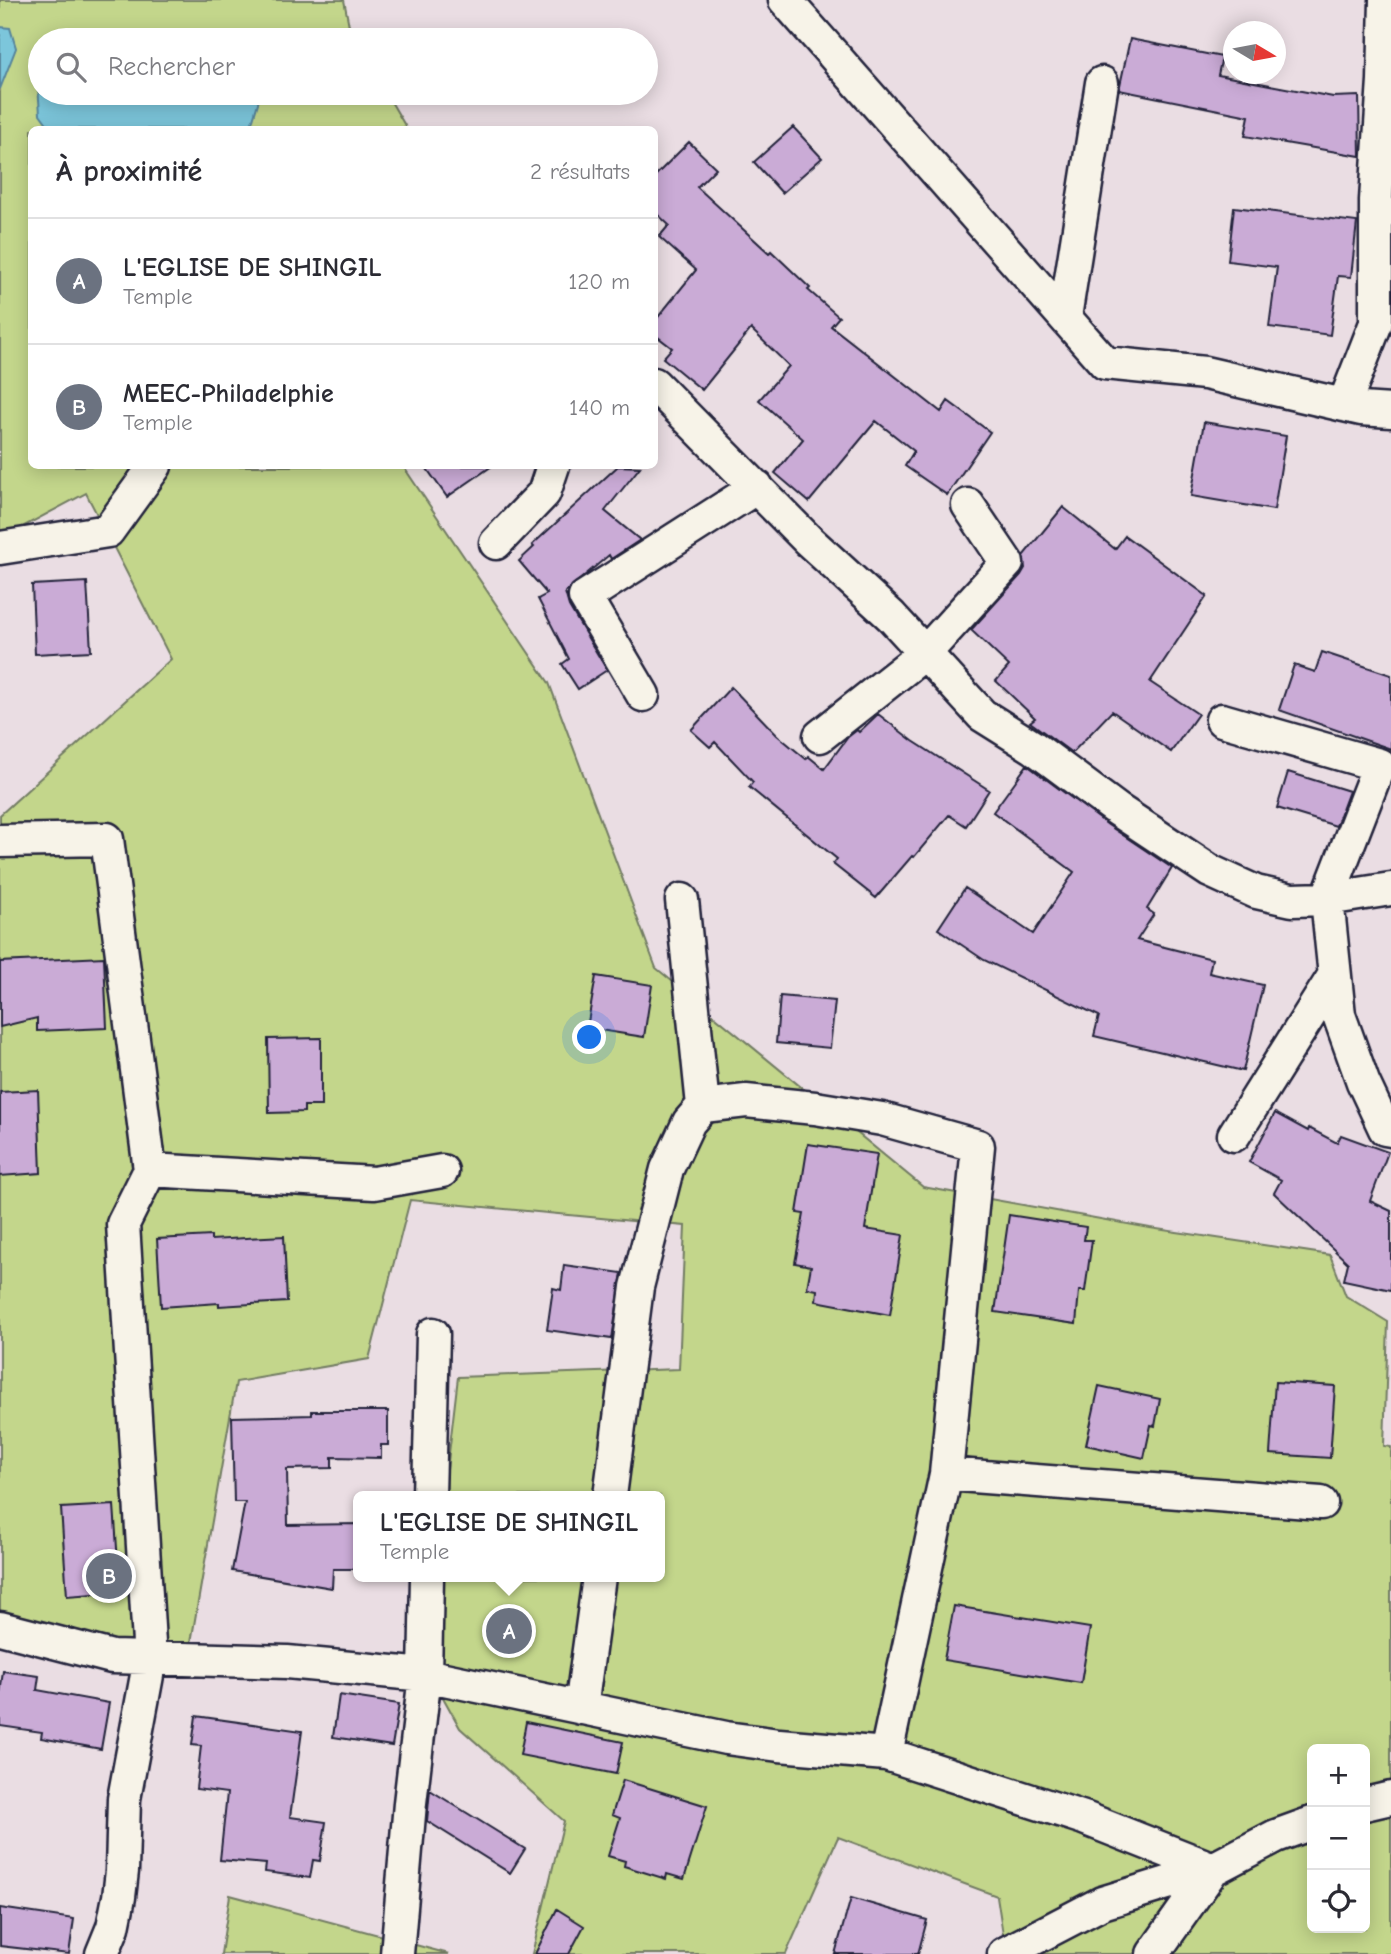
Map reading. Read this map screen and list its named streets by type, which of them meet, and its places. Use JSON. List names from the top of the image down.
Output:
{
  "north": "right",
  "page": {
    "search": "Rechercher",
    "heading": ["À proximité", "2 résultats"],
    "list": [
      {
        "mark": "A",
        "name": "L'EGLISE DE SHINGIL",
        "note": "Temple",
        "value": "120 m"
      },
      {
        "mark": "B",
        "name": "MEEC-Philadelphie",
        "note": "Temple",
        "value": "140 m"
      }
    ],
    "popup": ["L'EGLISE DE SHINGIL", "Temple"],
    "pins": ["B", "A"],
    "map_buttons": ["+", "−"]
  }
}
